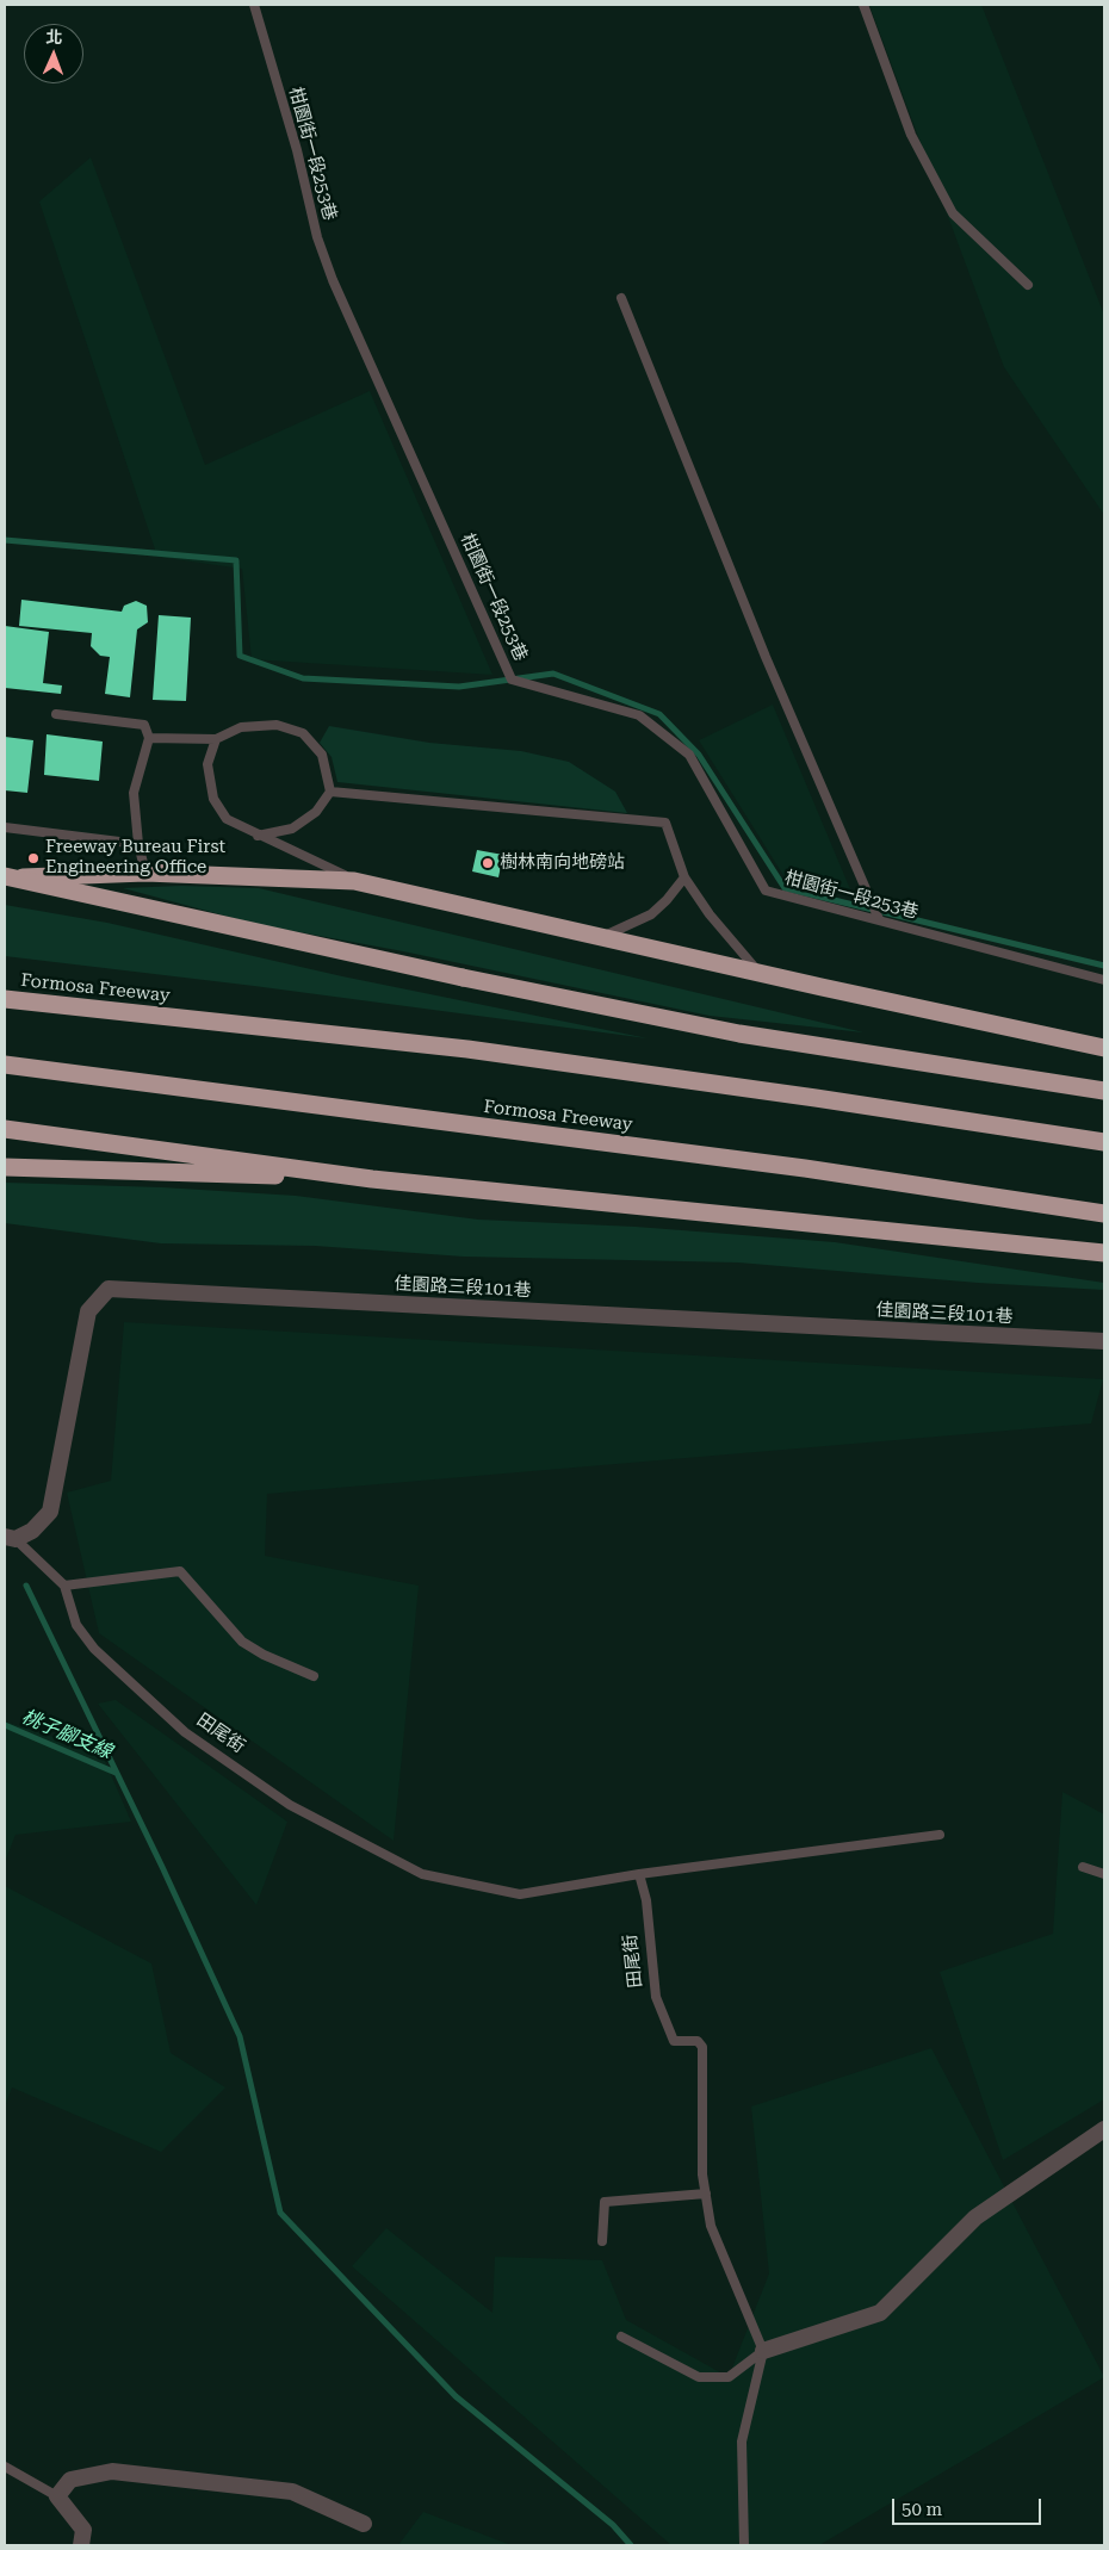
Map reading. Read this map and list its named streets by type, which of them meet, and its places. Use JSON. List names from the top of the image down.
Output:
{
  "streets": {
    "highway": ["Formosa Freeway"],
    "street": ["佳園路三段101巷"],
    "lane": ["柑園街一段253巷", "田尾街"]
  },
  "crossings": [
    ["佳園路三段101巷", "田尾街"]
  ],
  "water": ["桃子腳支線"],
  "places": ["Freeway Bureau First Engineering Office", "樹林南向地磅站"],
  "scale_bar": "50 m",
  "north": "top"
}
